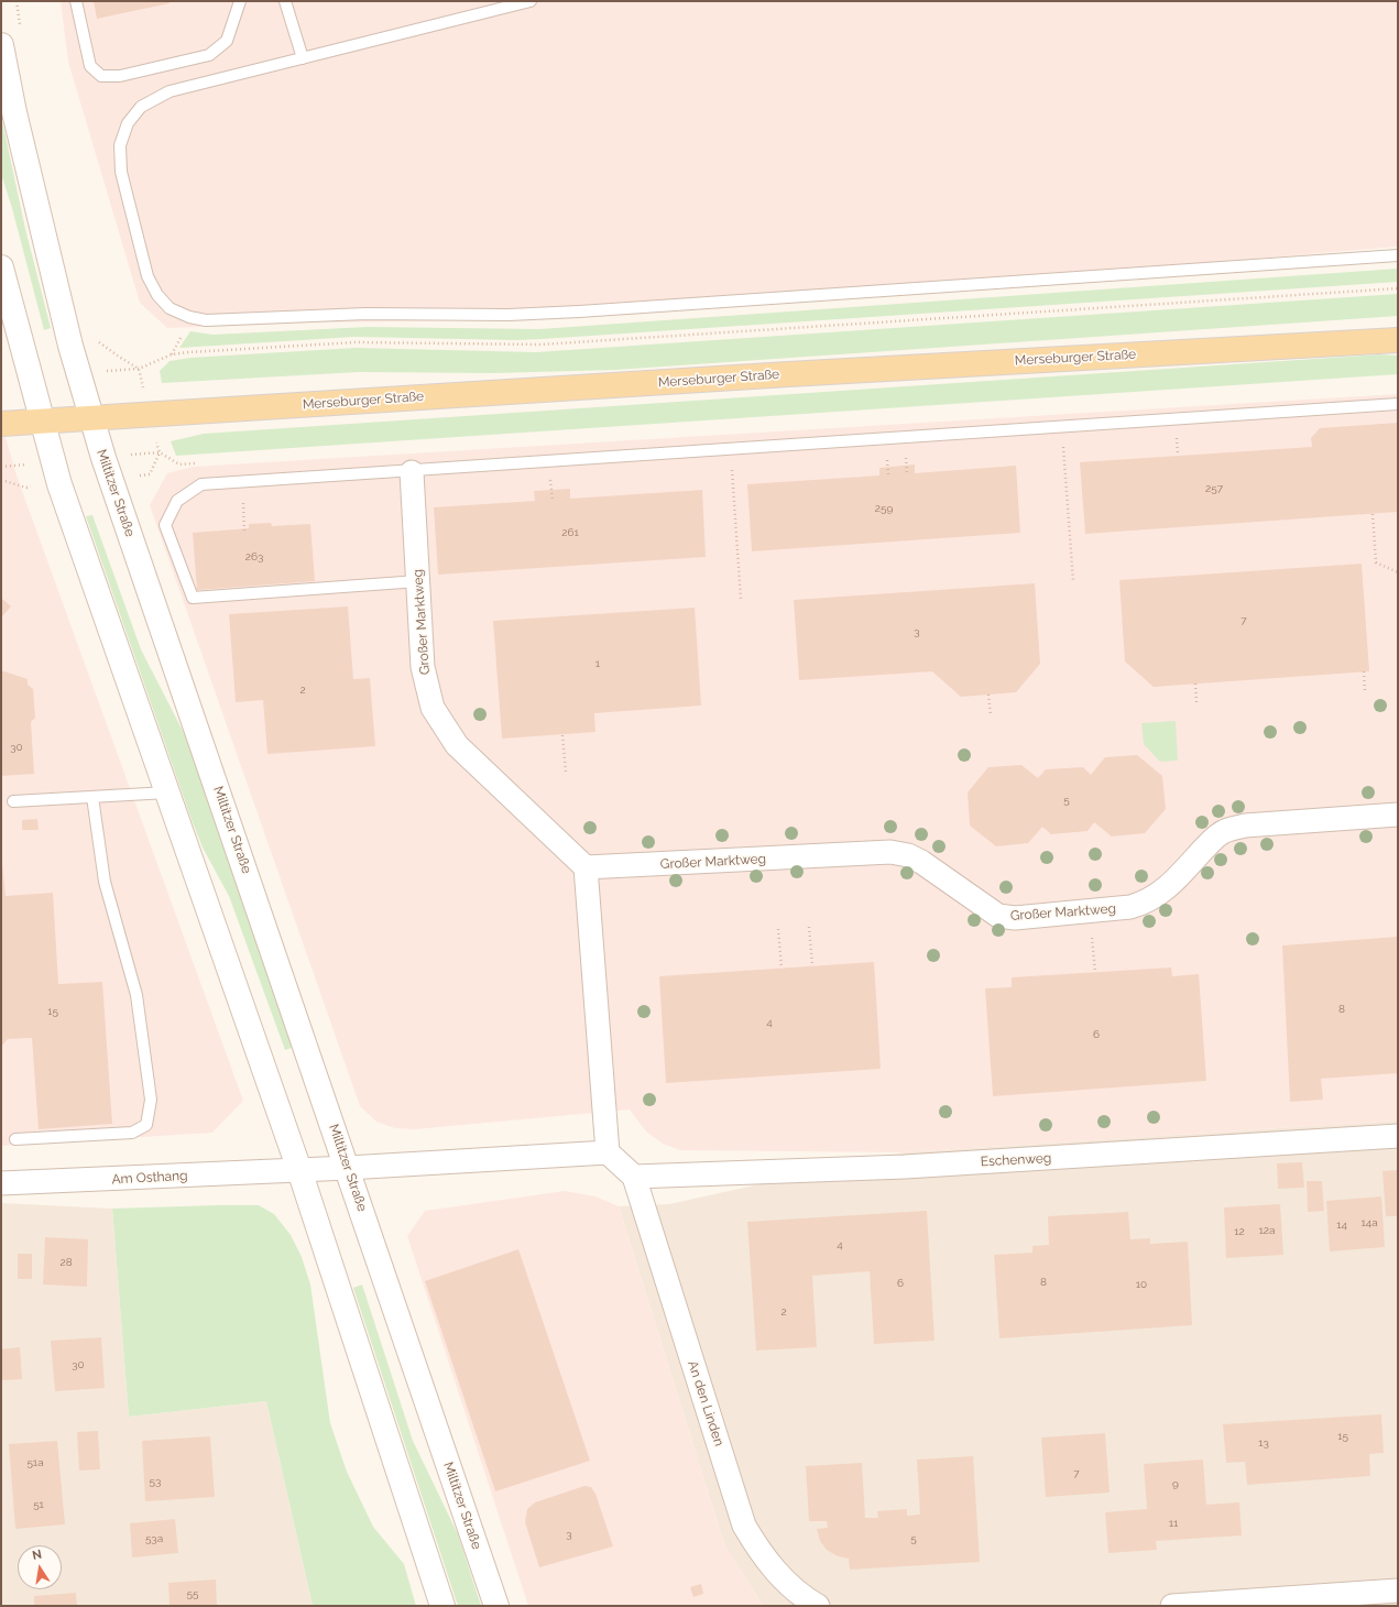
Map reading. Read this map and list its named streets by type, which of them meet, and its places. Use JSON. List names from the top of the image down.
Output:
{
  "streets": {
    "main road": ["Merseburger Straße"],
    "street": [
      "Miltitzer Straße",
      "Großer Marktweg",
      "Eschenweg",
      "Am Osthang",
      "An den Linden"
    ]
  },
  "crossings": [
    ["Merseburger Straße", "Miltitzer Straße"],
    ["Miltitzer Straße", "Am Osthang"],
    ["Eschenweg", "An den Linden"]
  ],
  "house_numbers": [
    "257",
    "259",
    "261",
    "263",
    "7",
    "3",
    "1",
    "2",
    "30",
    "5",
    "8",
    "15",
    "4",
    "6",
    "14a",
    "14",
    "12a",
    "12",
    "4",
    "28",
    "8",
    "6",
    "10",
    "2",
    "30",
    "15",
    "13",
    "51a",
    "7",
    "53",
    "9",
    "51",
    "11",
    "3",
    "53a",
    "5",
    "55"
  ],
  "north": "top"
}
